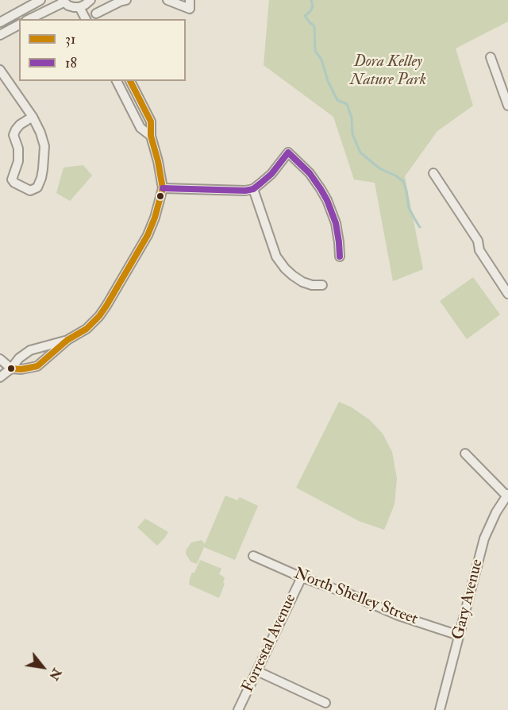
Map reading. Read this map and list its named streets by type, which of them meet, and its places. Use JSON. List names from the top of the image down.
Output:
{
  "streets": {
    "street": ["North Shelley Street", "Gary Avenue", "Forrestal Avenue"]
  },
  "crossings": [
    ["North Shelley Street", "Gary Avenue"],
    ["North Shelley Street", "Forrestal Avenue"]
  ],
  "parks": ["Dora Kelley Nature Park"],
  "lines": ["transit line 31", "transit line 18"],
  "legend": ["31", "18"],
  "north": "bottom right"
}
